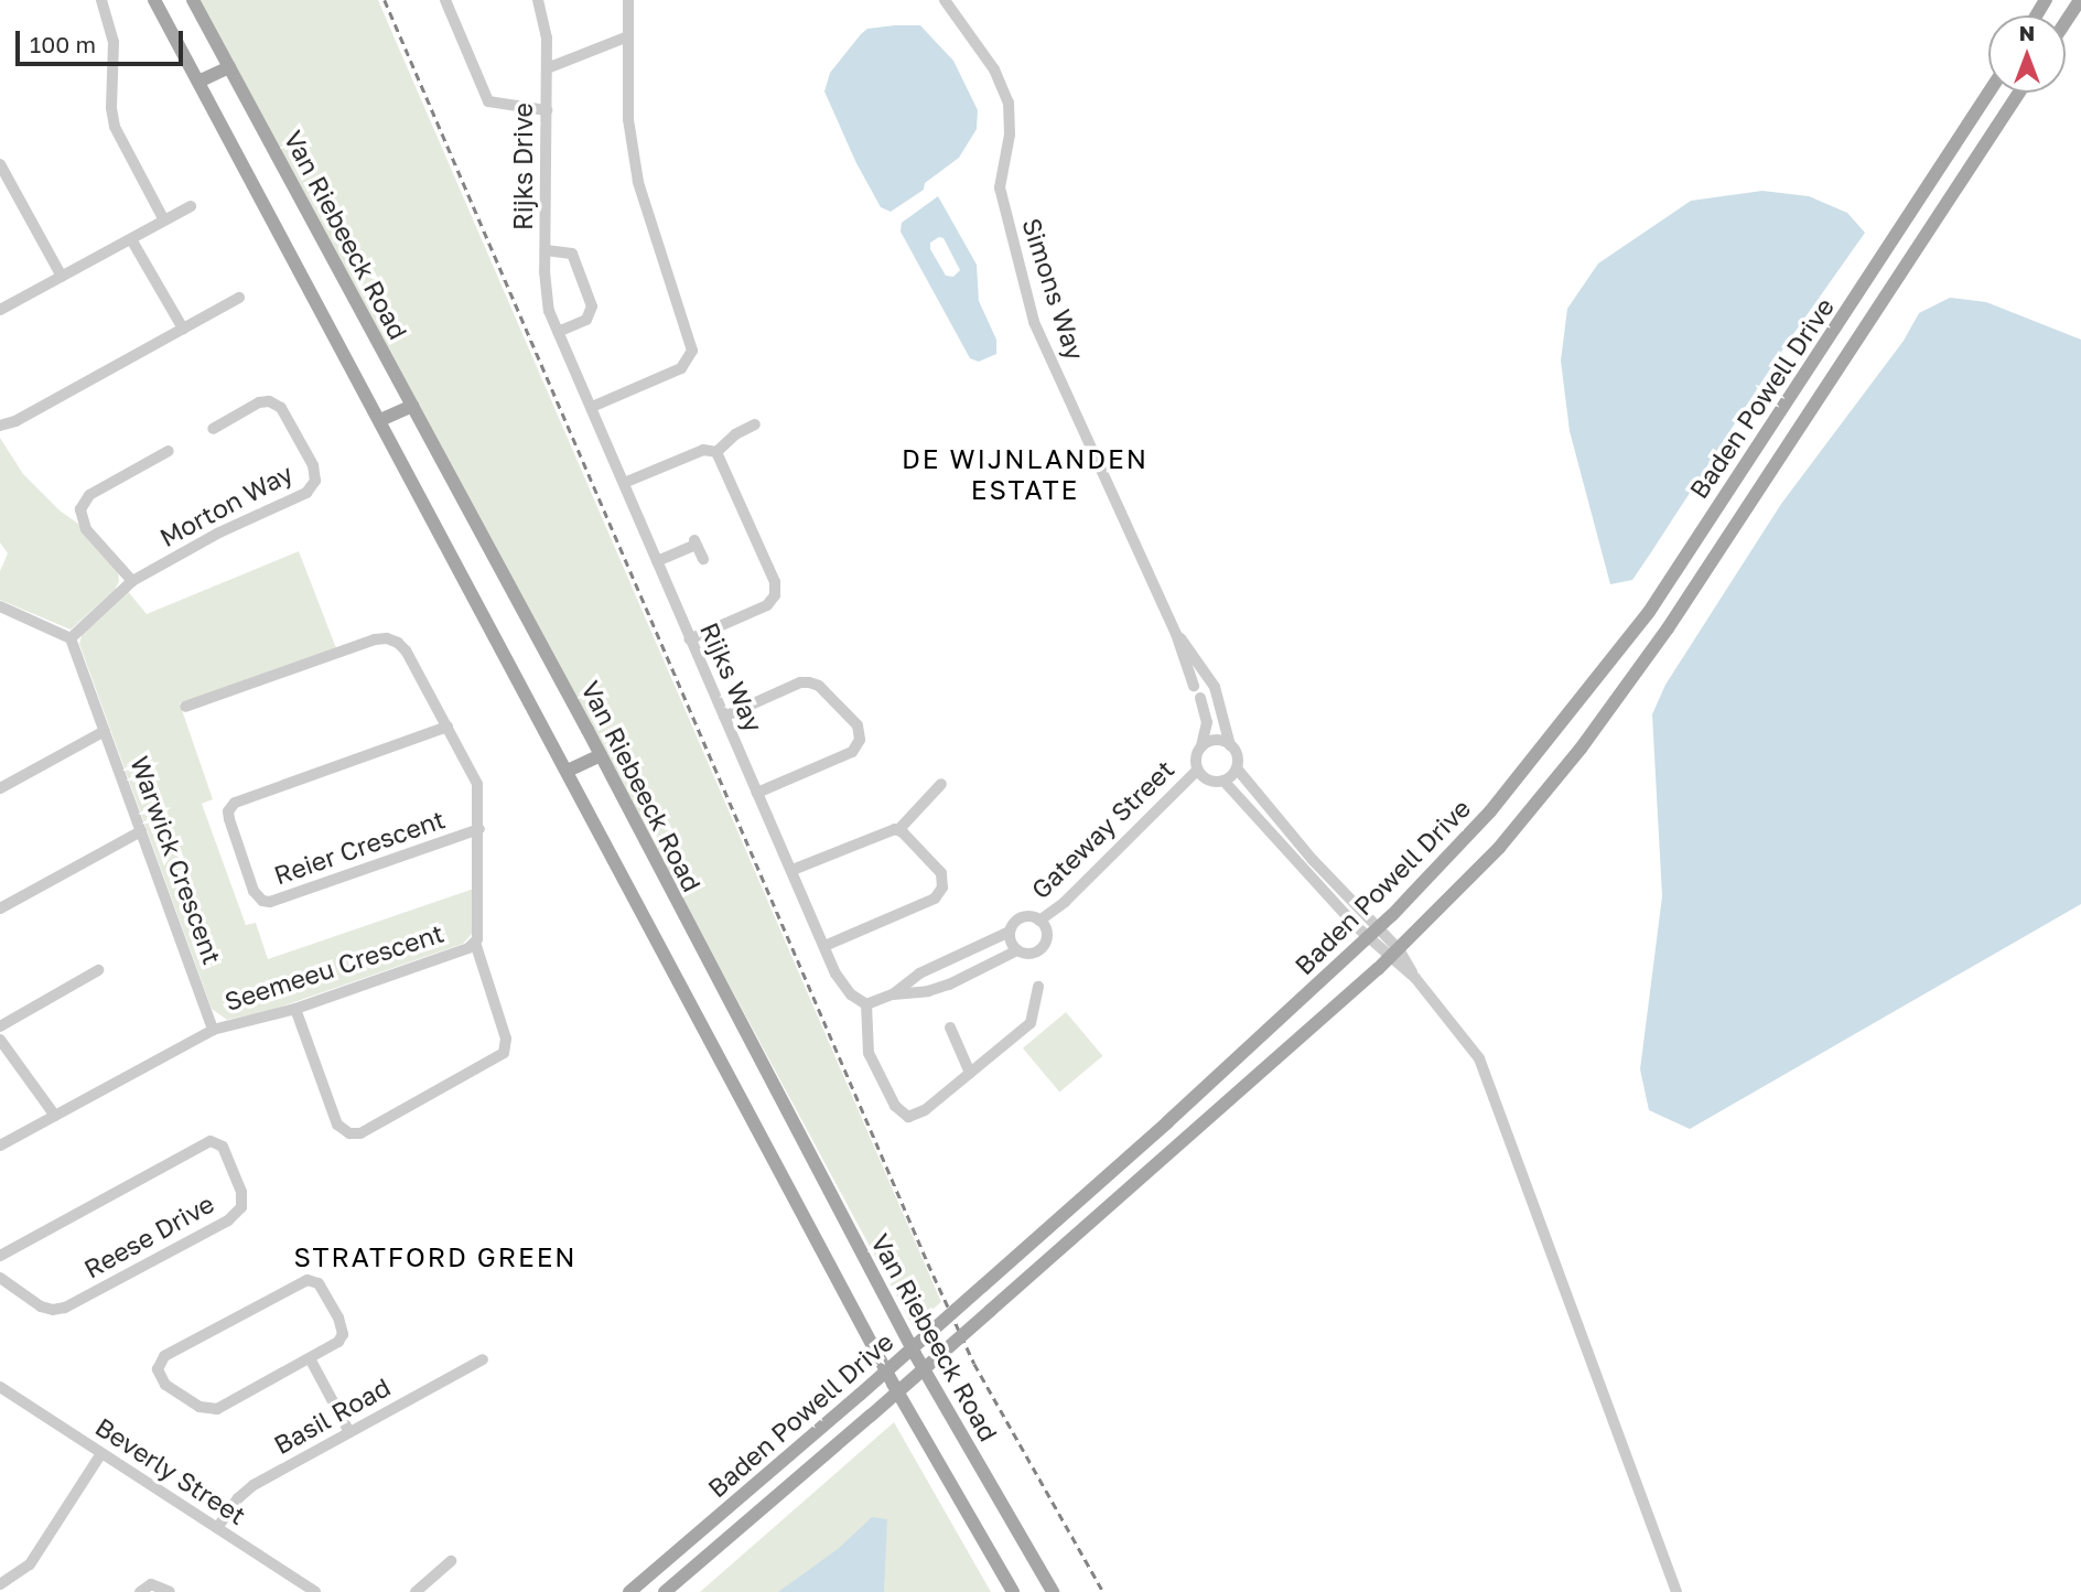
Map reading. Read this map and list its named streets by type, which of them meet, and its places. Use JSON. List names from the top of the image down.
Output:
{
  "streets": {
    "main road": ["Van Riebeeck Road", "Baden Powell Drive"],
    "street": [
      "Rijks Drive",
      "Simons Way",
      "Morton Way",
      "Rijks Way",
      "Gateway Street",
      "Reier Crescent",
      "Warwick Crescent",
      "Seemeeu Crescent",
      "Reese Drive",
      "Basil Road",
      "Beverly Street"
    ]
  },
  "crossings": [
    ["Rijks Drive", "Rijks Way"],
    ["Simons Way", "Gateway Street"],
    ["Morton Way", "Warwick Crescent"],
    ["Reier Crescent", "Seemeeu Crescent"],
    ["Warwick Crescent", "Seemeeu Crescent"],
    ["Basil Road", "Beverly Street"]
  ],
  "districts": ["DE WIJNLANDEN ESTATE", "STRATFORD GREEN"],
  "scale_bar": "100 m",
  "north": "top"
}
